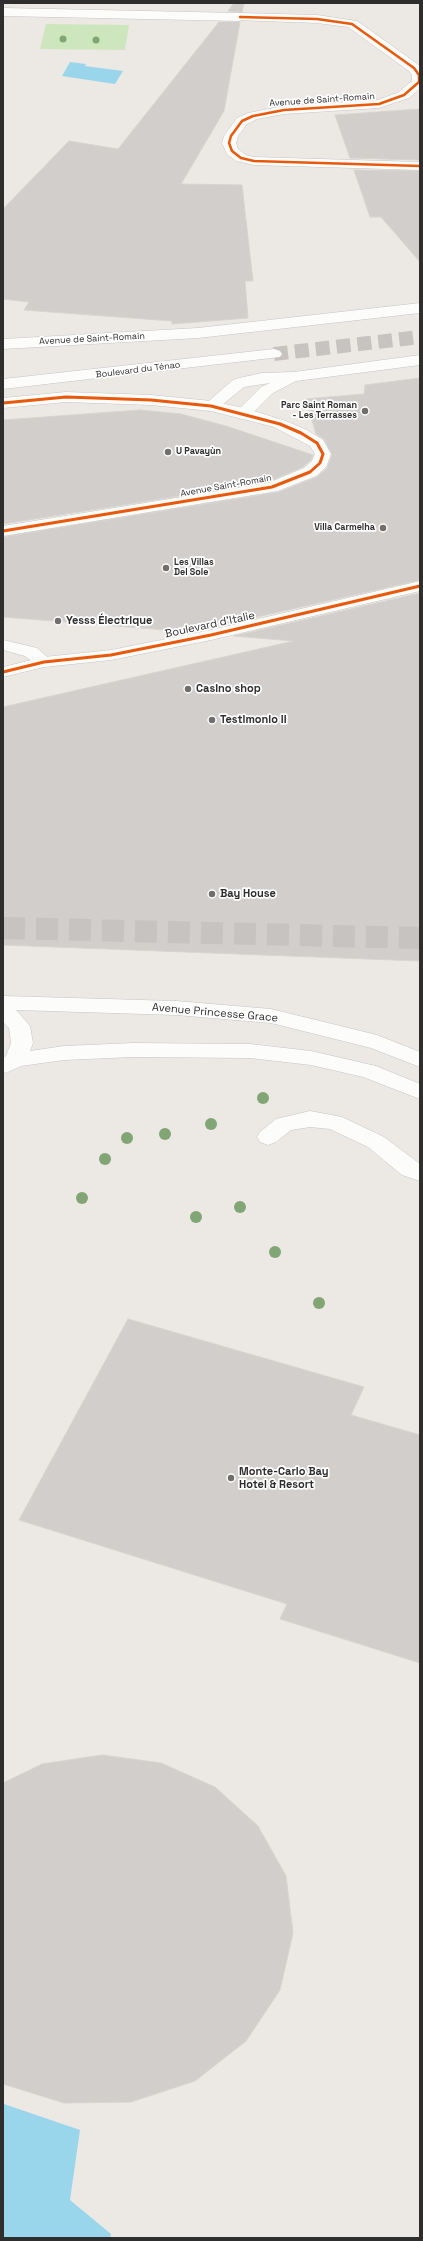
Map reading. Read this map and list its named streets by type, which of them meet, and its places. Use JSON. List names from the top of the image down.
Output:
{
  "streets": {
    "street": [
      "Avenue de Saint-Romain",
      "Boulevard du Ténao",
      "Avenue Saint-Romain",
      "Boulevard d'Italie",
      "Avenue Princesse Grace"
    ]
  },
  "places": [
    "Parc Saint Roman - Les Terrasses",
    "U Pavayùn",
    "Villa Carmelha",
    "Les Villas Del Sole",
    "Yesss Électrique",
    "Casino shop",
    "Testimonio II",
    "Bay House",
    "Monte-Carlo Bay Hotel & Resort"
  ]
}
